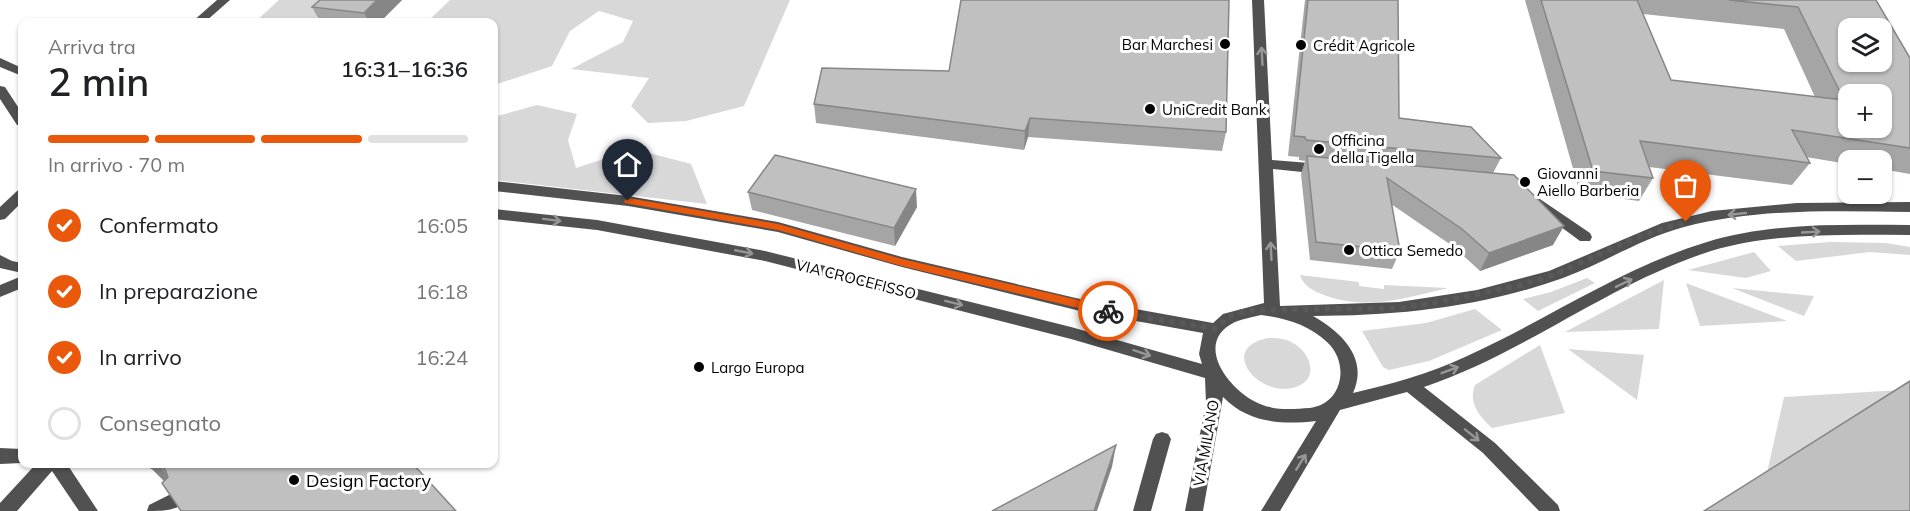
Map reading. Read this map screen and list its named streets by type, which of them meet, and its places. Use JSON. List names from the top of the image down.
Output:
{
  "streets": {
    "street": ["VIA CROCEFISSO", "VIA MILANO"]
  },
  "crossings": [
    ["VIA CROCEFISSO", "VIA MILANO"]
  ],
  "places": [
    "Bar Marchesi",
    "Crédit Agricole",
    "UniCredit Bank",
    "Officina della Tigella",
    "Giovanni Aiello Barberia",
    "Ottica Semedo",
    "Largo Europa",
    "Design Factory"
  ],
  "page": {
    "map_buttons": ["+", "−"],
    "heading": ["2 min", "Arriva tra", "16:31–16:36"],
    "bar": "In arrivo · 70 m",
    "list": [
      ["Confermato", "16:05"],
      ["In preparazione", "16:18"],
      ["In arrivo", "16:24"],
      "Consegnato"
    ]
  }
}
